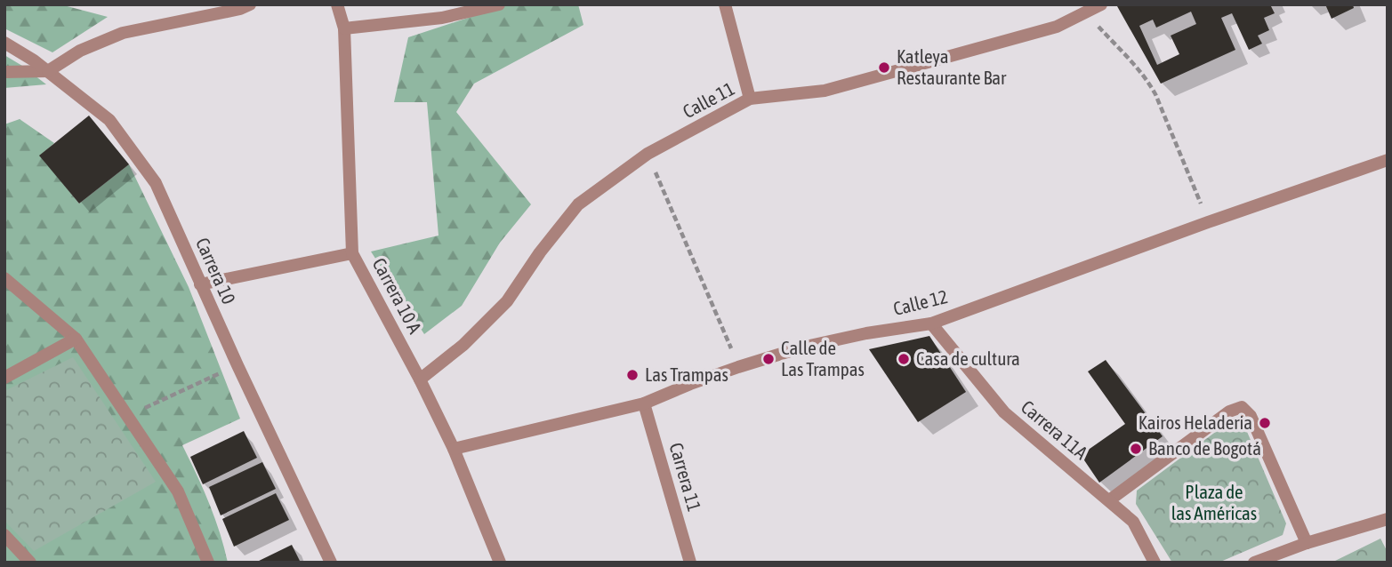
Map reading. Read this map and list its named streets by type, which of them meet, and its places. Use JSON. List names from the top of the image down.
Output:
{
  "streets": {
    "street": [
      "Calle 11",
      "Carrera 10",
      "Carrera 10 A",
      "Calle 12",
      "Carrera 11A",
      "Carrera 11"
    ]
  },
  "crossings": [
    ["Calle 11", "Carrera 10 A"],
    ["Carrera 10 A", "Calle 12"],
    ["Calle 12", "Carrera 11A"],
    ["Calle 12", "Carrera 11"]
  ],
  "parks": ["Plaza de las Américas"],
  "places": [
    "Katleya Restaurante Bar",
    "Calle de Las Trampas",
    "Casa de cultura",
    "Las Trampas",
    "Kairos Heladeria",
    "Banco de Bogotá"
  ]
}
